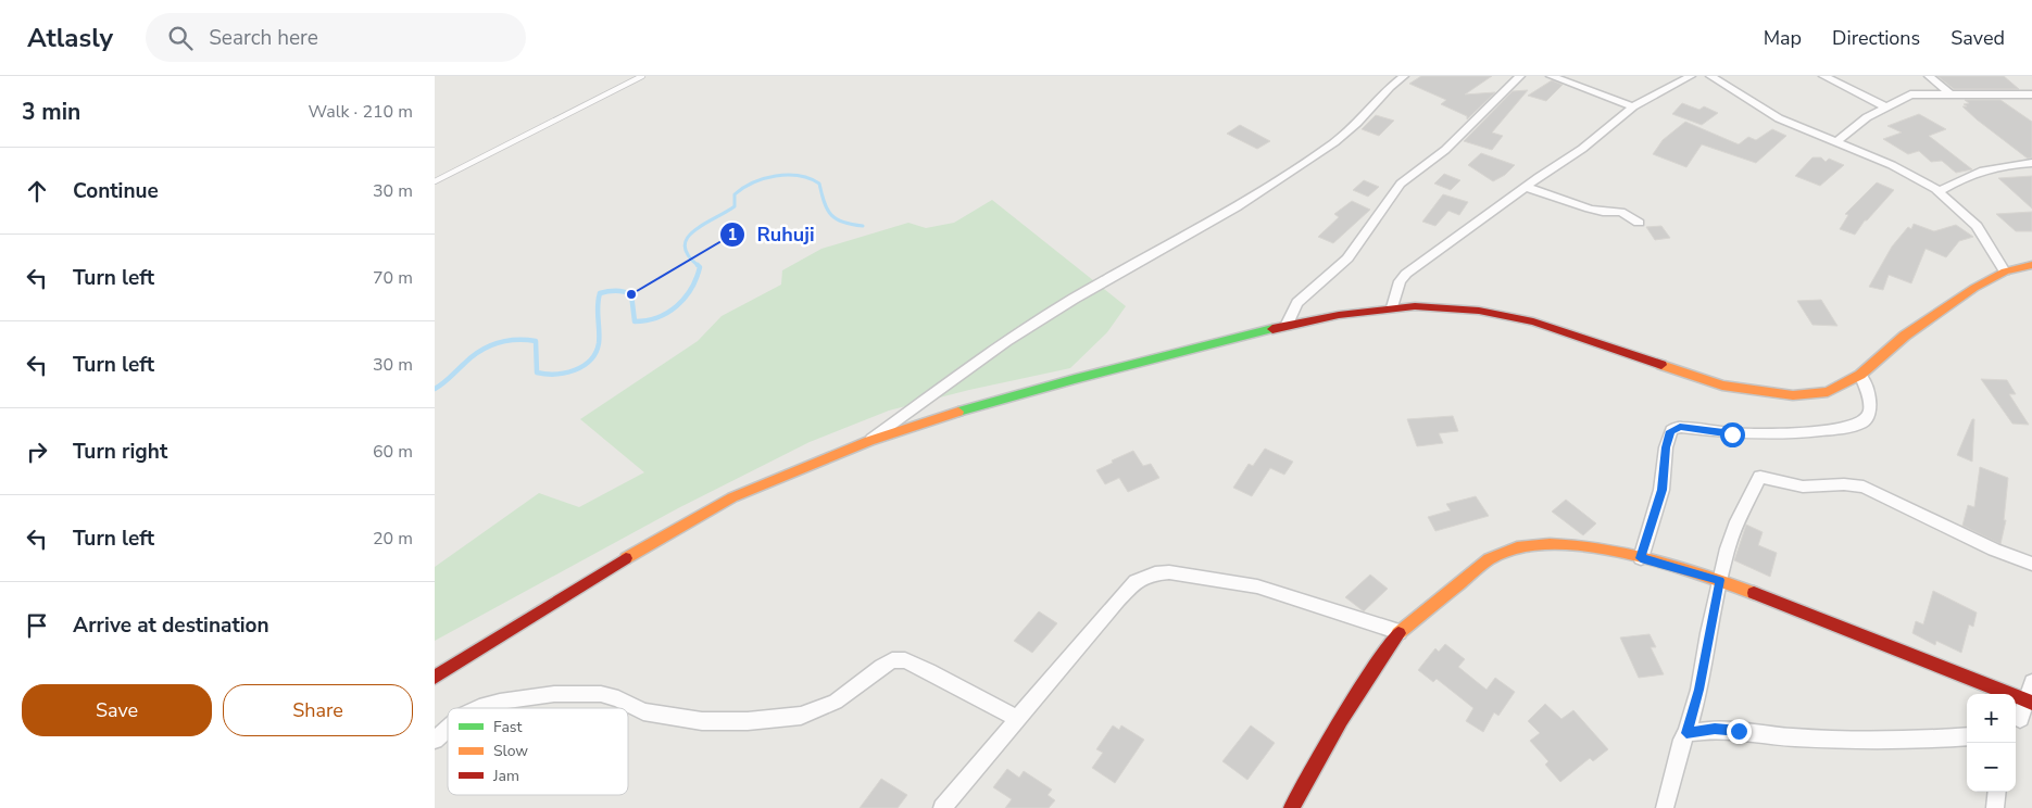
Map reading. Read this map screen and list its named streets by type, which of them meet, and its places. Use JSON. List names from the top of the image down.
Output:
{
  "places": ["Ruhuji"],
  "legend": ["Fast", "Slow", "Jam"],
  "page": {
    "header": "Atlasly",
    "search": "Search here",
    "nav": ["Map", "Directions", "Saved"],
    "heading": ["3 min", "Walk · 210 m"],
    "list": [
      ["Continue", "30 m"],
      ["Turn left", "70 m"],
      ["Turn left", "30 m"],
      ["Turn right", "60 m"],
      ["Turn left", "20 m"],
      "Arrive at destination"
    ],
    "buttons": ["Save", "Share"],
    "map_buttons": ["+", "−"]
  }
}
